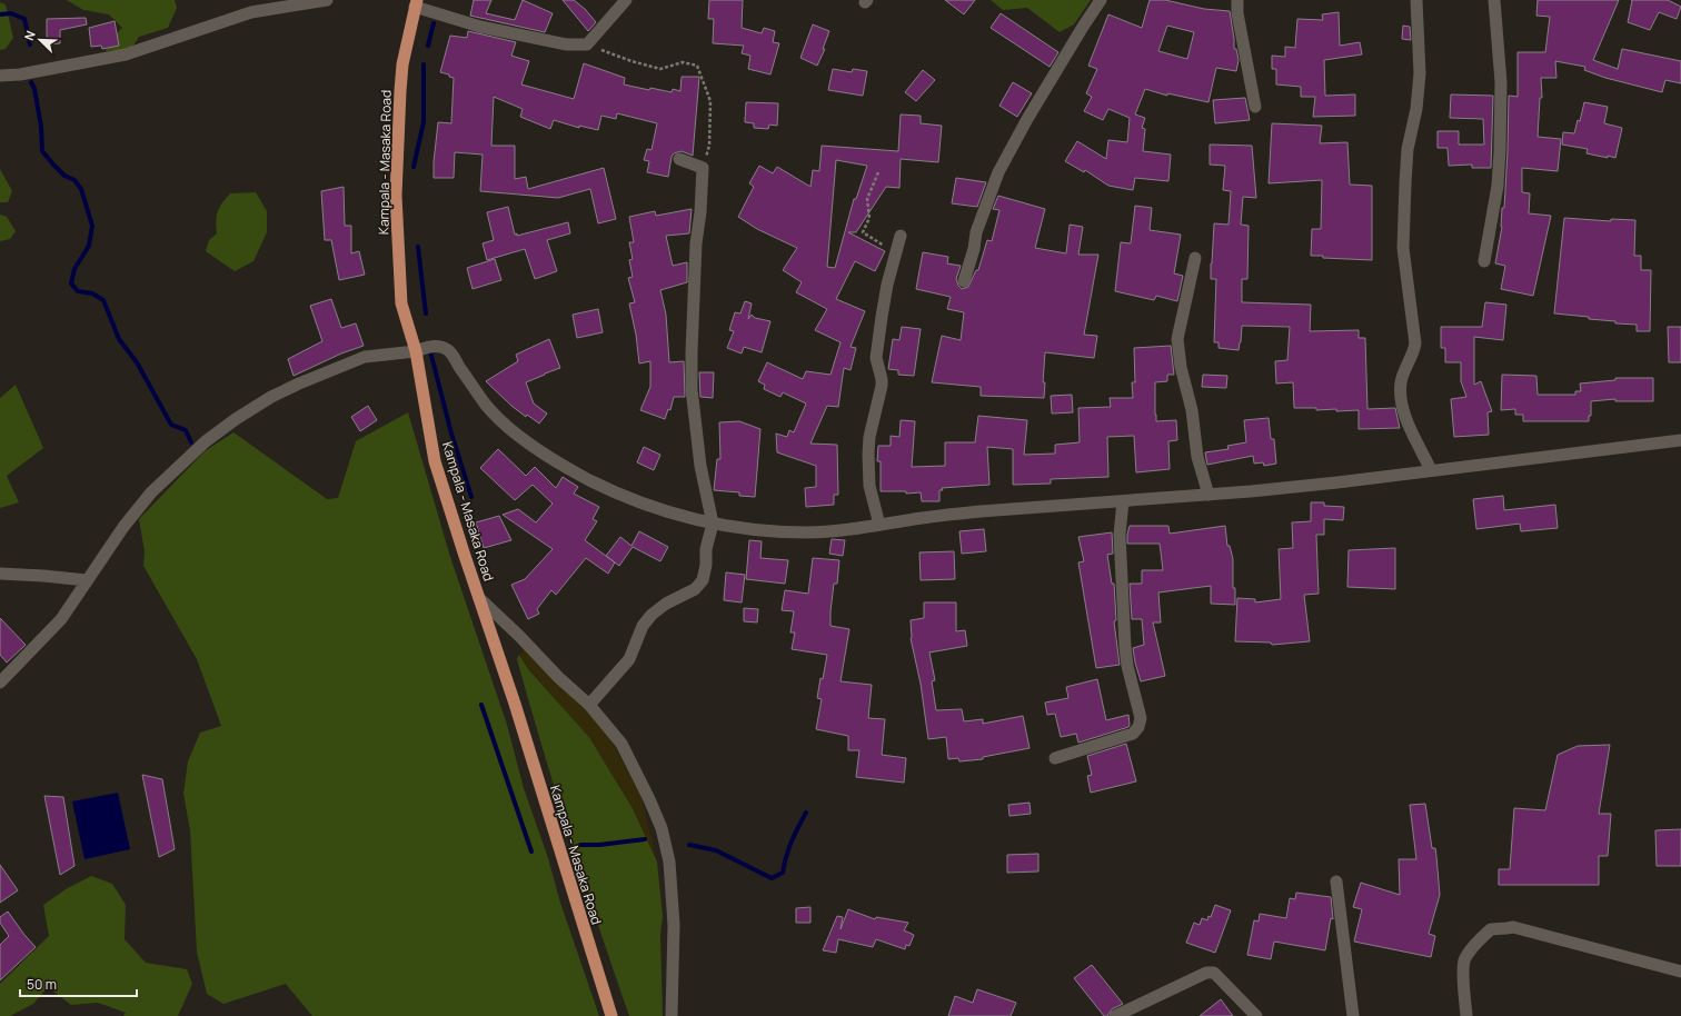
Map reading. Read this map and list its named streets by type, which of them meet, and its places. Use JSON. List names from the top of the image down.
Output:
{
  "streets": {
    "main road": ["Kampala - Masaka Road"]
  },
  "scale_bar": "50 m",
  "north": "top left"
}
